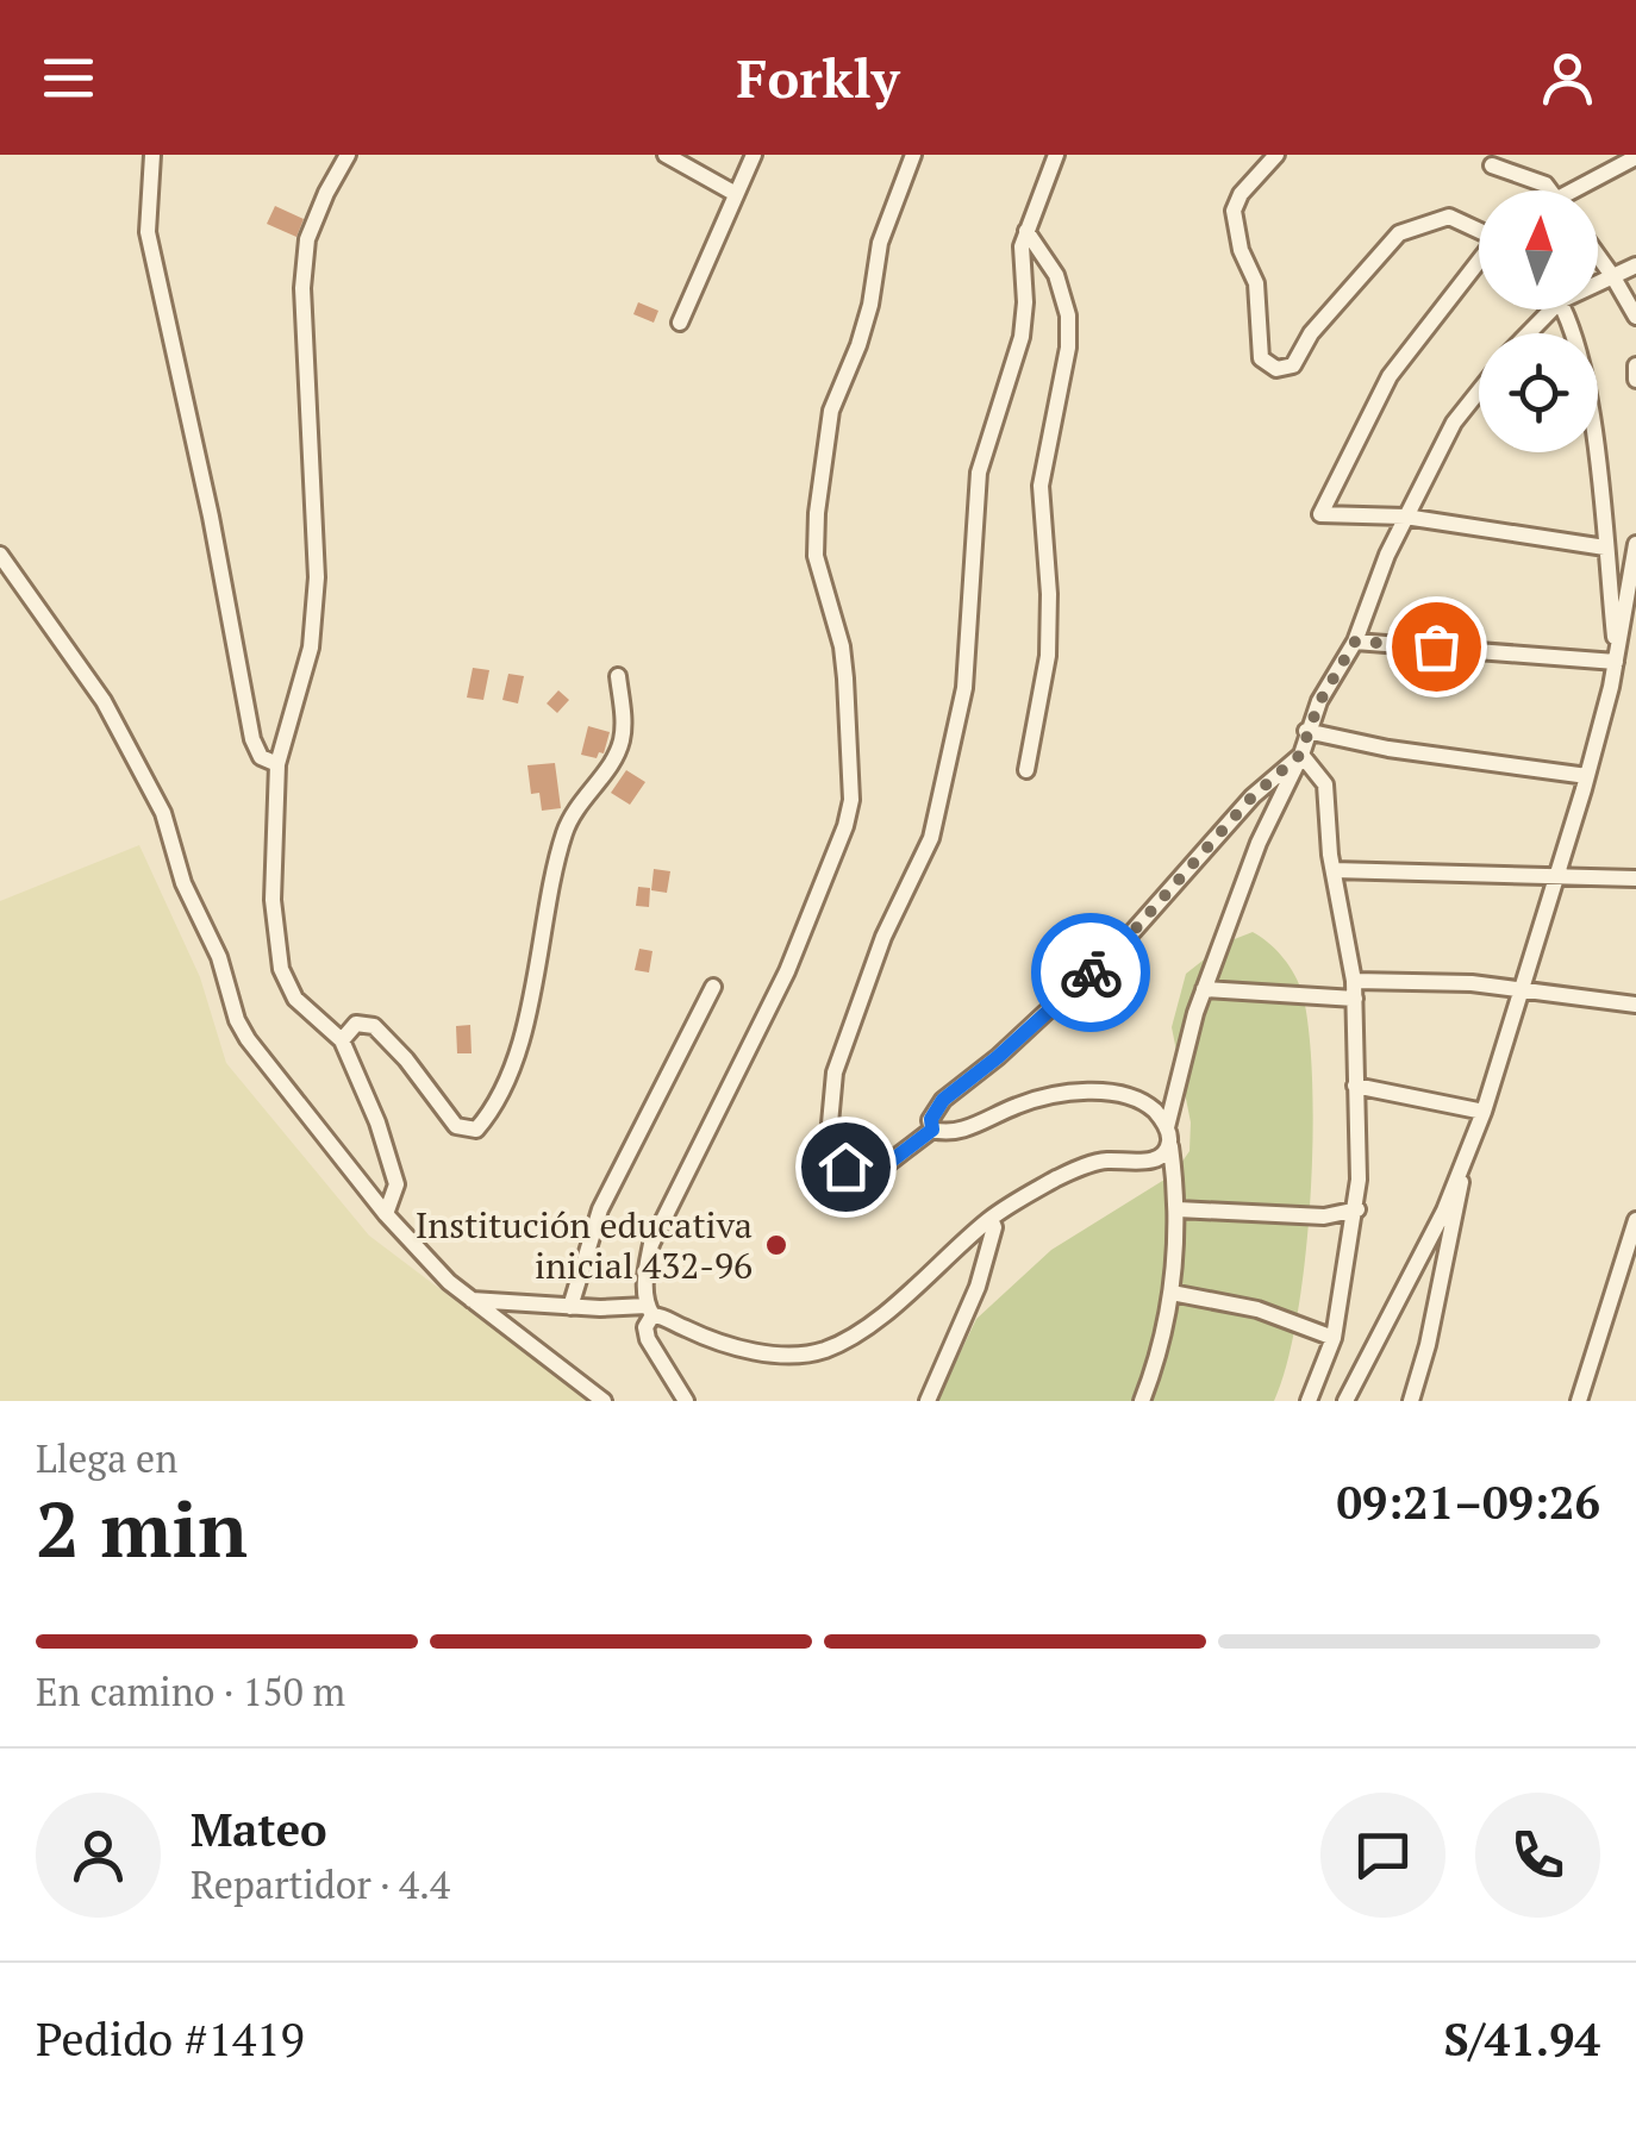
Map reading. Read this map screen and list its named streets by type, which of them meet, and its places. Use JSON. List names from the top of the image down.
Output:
{
  "places": ["Institución educativa inicial 432-96"],
  "north": "top",
  "page": {
    "header": "Forkly",
    "heading": ["2 min", "Llega en", "09:21–09:26"],
    "panel": [
      "Mateo",
      "Repartidor · 4.4",
      "Pedido #1419",
      "S/41.94"
    ],
    "bar": "En camino · 150 m"
  }
}
